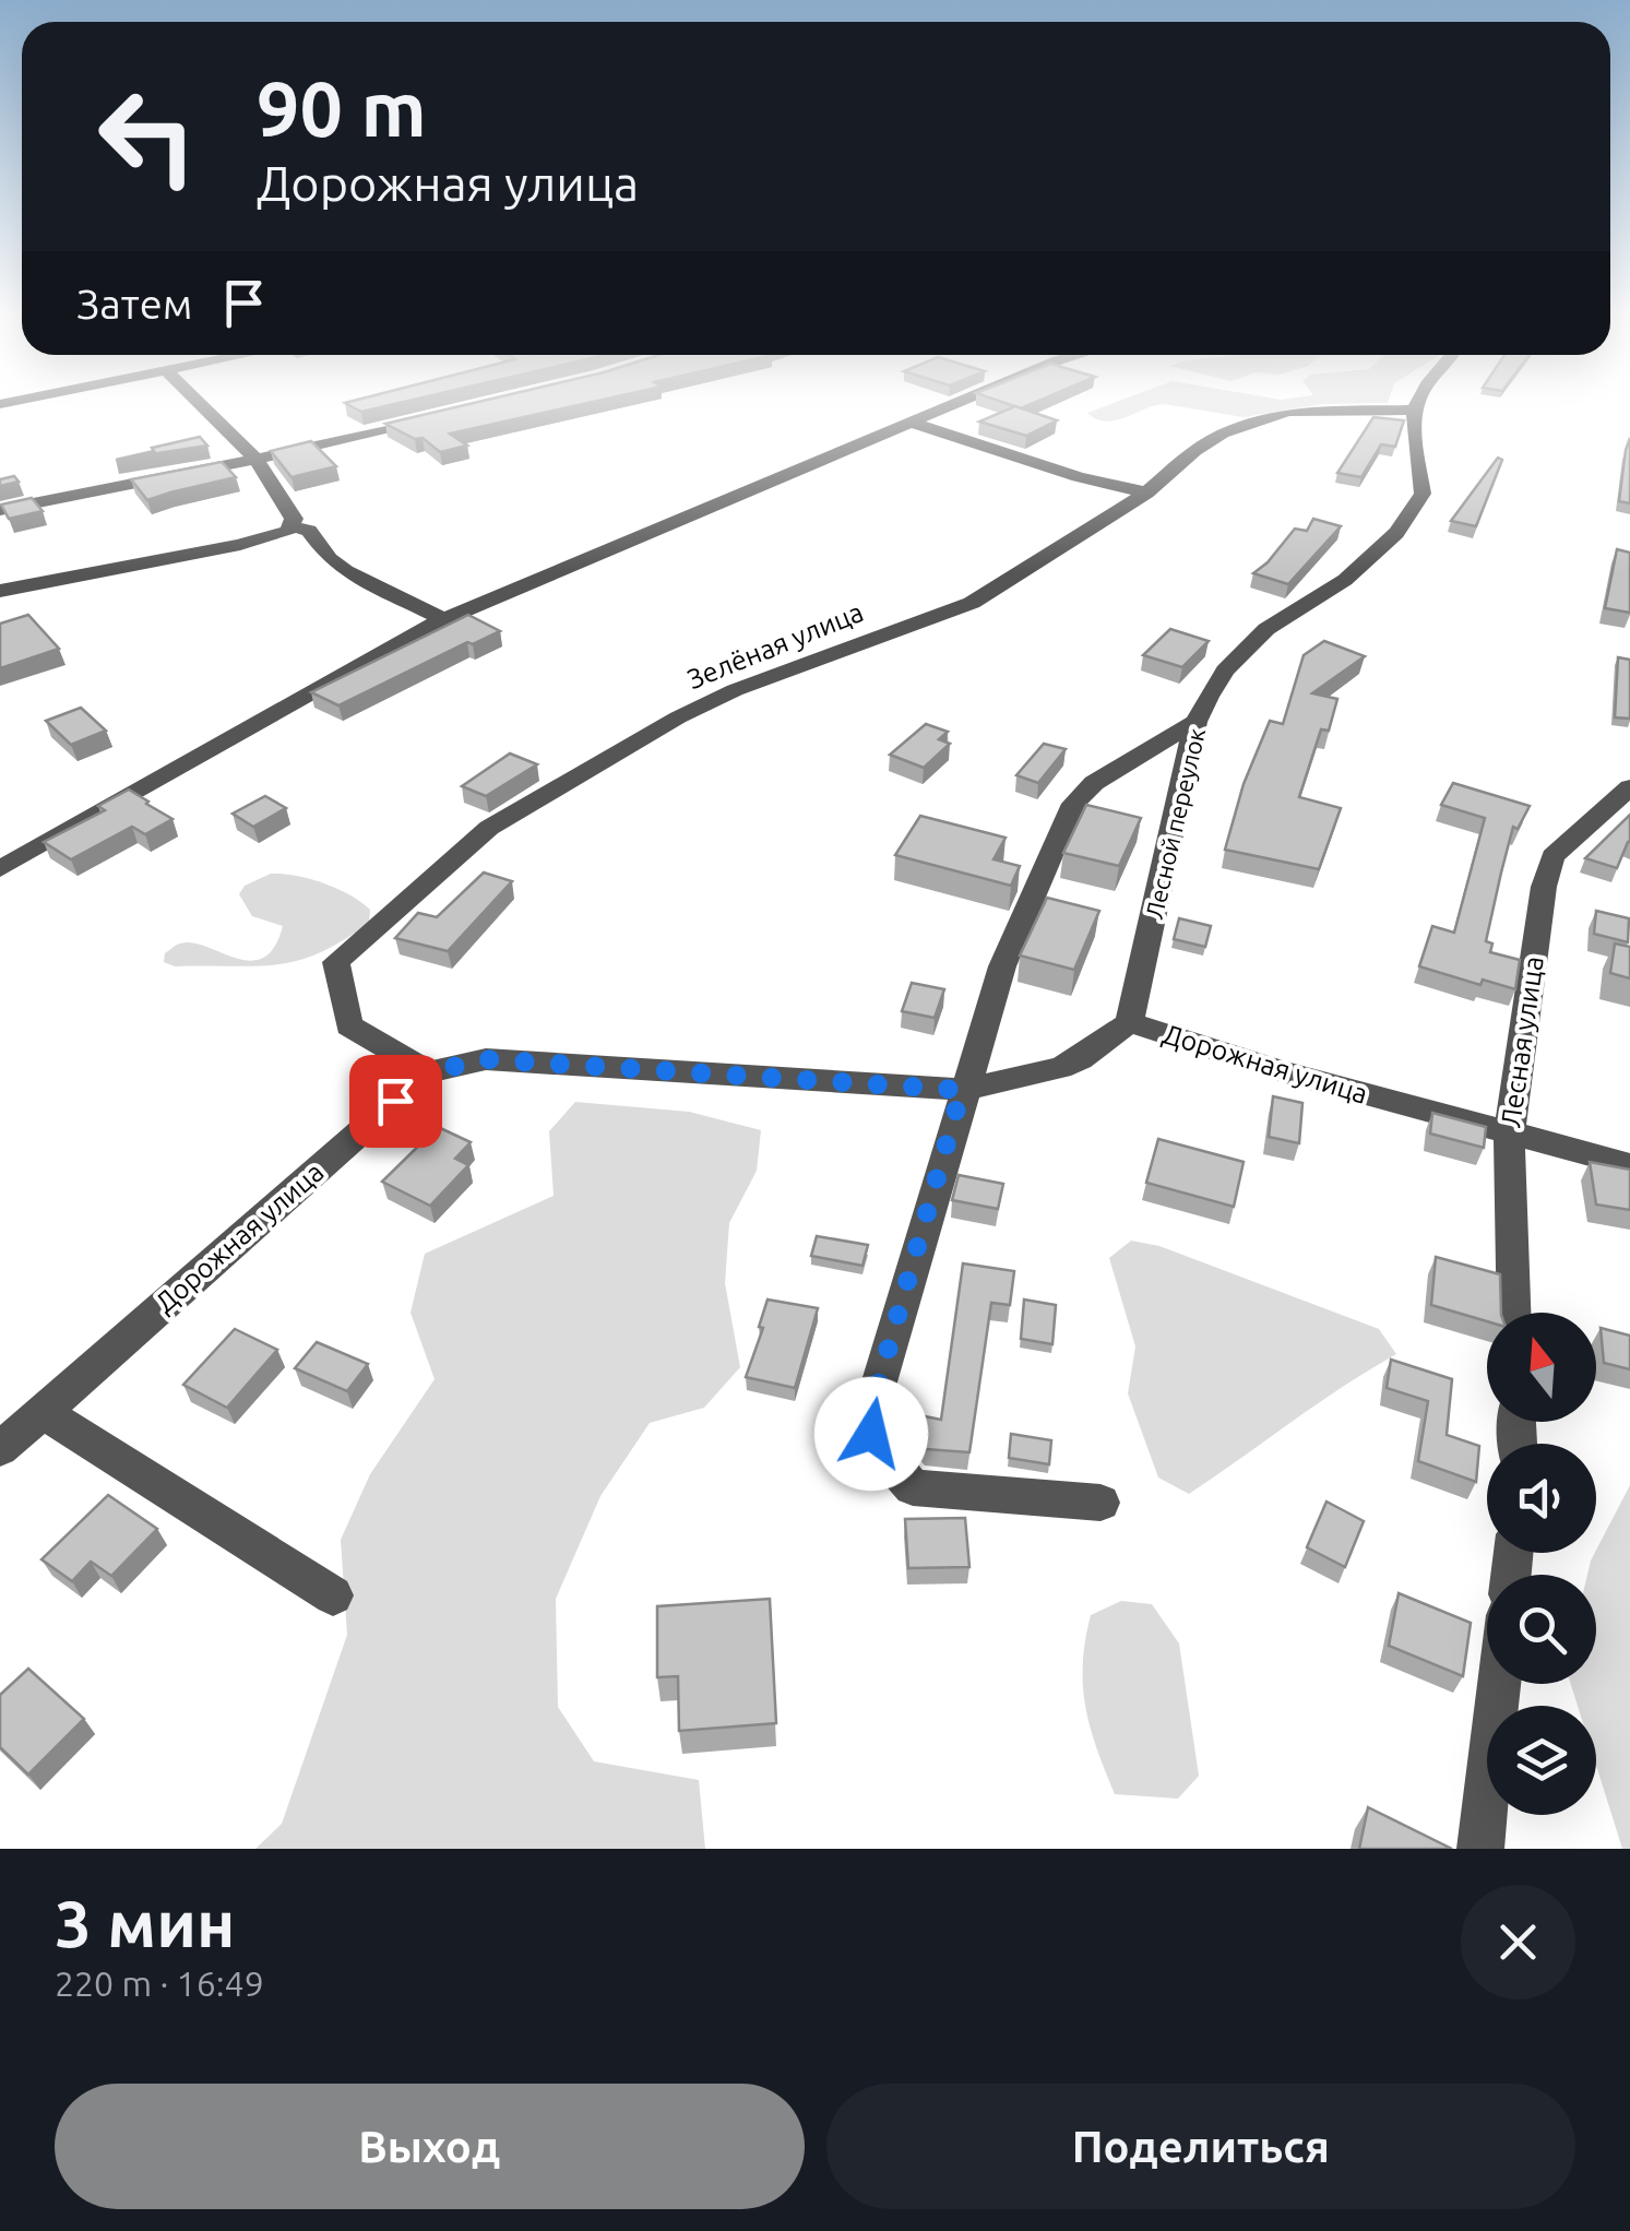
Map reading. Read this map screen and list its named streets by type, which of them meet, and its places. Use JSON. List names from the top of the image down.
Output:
{
  "streets": {
    "street": [
      "Зелёная улица",
      "Лесной переулок",
      "Лесная улица",
      "Дорожная улица"
    ]
  },
  "crossings": [
    ["Зелёная улица", "Лесной переулок"],
    ["Зелёная улица", "Дорожная улица"],
    ["Лесной переулок", "Дорожная улица"],
    ["Лесная улица", "Дорожная улица"]
  ],
  "north": "top",
  "page": {
    "turn": ["90 m", "Дорожная улица"],
    "then": "Затем",
    "heading": ["3 мин", "220 m · 16:49"],
    "buttons": ["Выход", "Поделиться"]
  }
}
